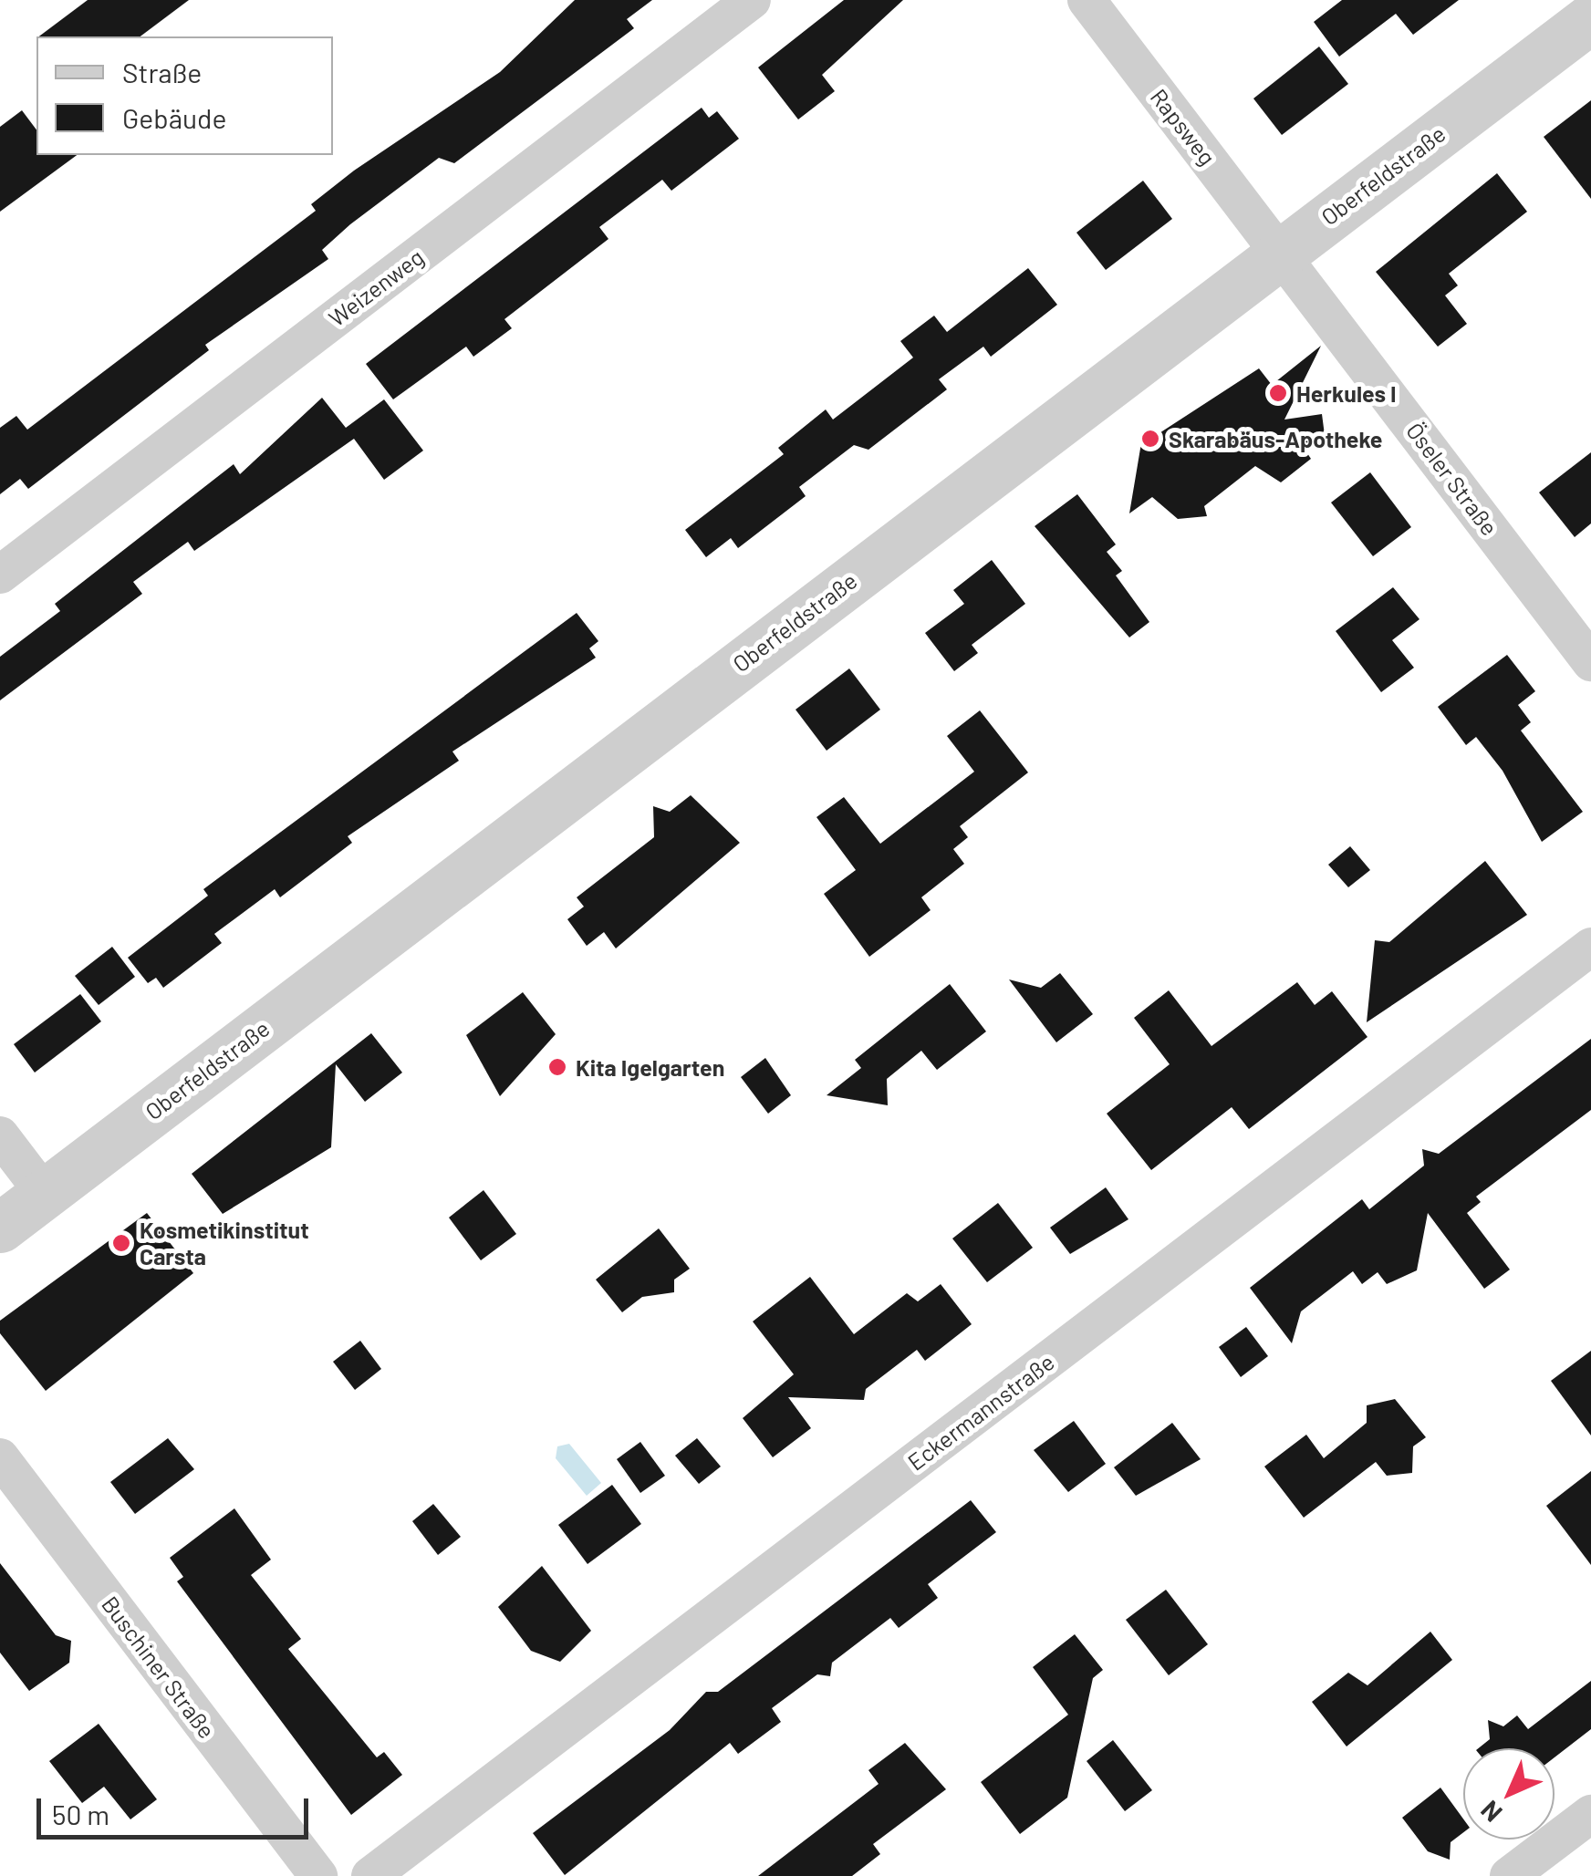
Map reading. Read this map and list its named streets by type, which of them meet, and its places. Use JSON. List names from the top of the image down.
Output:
{
  "streets": {
    "street": [
      "Rapsweg",
      "Oberfeldstraße",
      "Weizenweg",
      "Öseler Straße",
      "Eckermannstraße",
      "Buschiner Straße"
    ]
  },
  "crossings": [
    ["Rapsweg", "Oberfeldstraße"],
    ["Rapsweg", "Öseler Straße"],
    ["Oberfeldstraße", "Öseler Straße"]
  ],
  "places": [
    "Herkules I",
    "Skarabäus-Apotheke",
    "Kita Igelgarten",
    "Kosmetikinstitut Carsta"
  ],
  "legend": ["Straße", "Gebäude"],
  "scale_bar": "50 m",
  "north": "bottom left"
}
